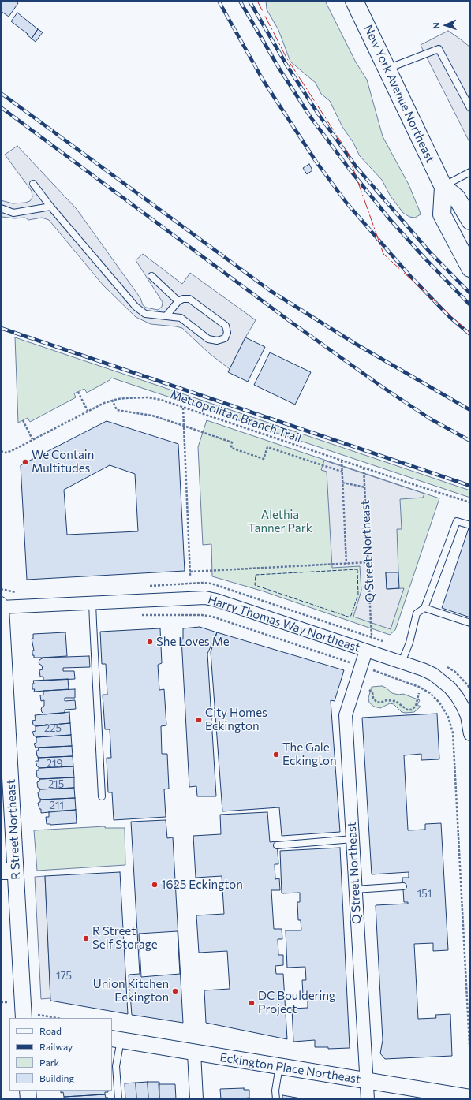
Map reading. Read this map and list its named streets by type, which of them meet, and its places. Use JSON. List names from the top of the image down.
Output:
{
  "streets": {
    "highway": ["New York Avenue Northeast"],
    "street": [
      "Q Street Northeast",
      "Harry Thomas Way Northeast",
      "R Street Northeast",
      "Eckington Place Northeast"
    ],
    "path": ["Metropolitan Branch Trail"]
  },
  "crossings": [
    ["Metropolitan Branch Trail", "Q Street Northeast"],
    ["Q Street Northeast", "Harry Thomas Way Northeast"],
    ["Q Street Northeast", "Eckington Place Northeast"],
    ["Harry Thomas Way Northeast", "R Street Northeast"]
  ],
  "parks": ["Alethia Tanner Park"],
  "places": [
    "We Contain Multitudes",
    "She Loves Me",
    "City Homes Eckington",
    "The Gale Eckington",
    "1625 Eckington",
    "R Street Self Storage",
    "Union Kitchen Eckington",
    "DC Bouldering Project"
  ],
  "house_numbers": [
    "225",
    "219",
    "215",
    "211",
    "151",
    "175"
  ],
  "legend": [
    "Road",
    "Railway",
    "Park",
    "Building"
  ],
  "north": "left"
}
